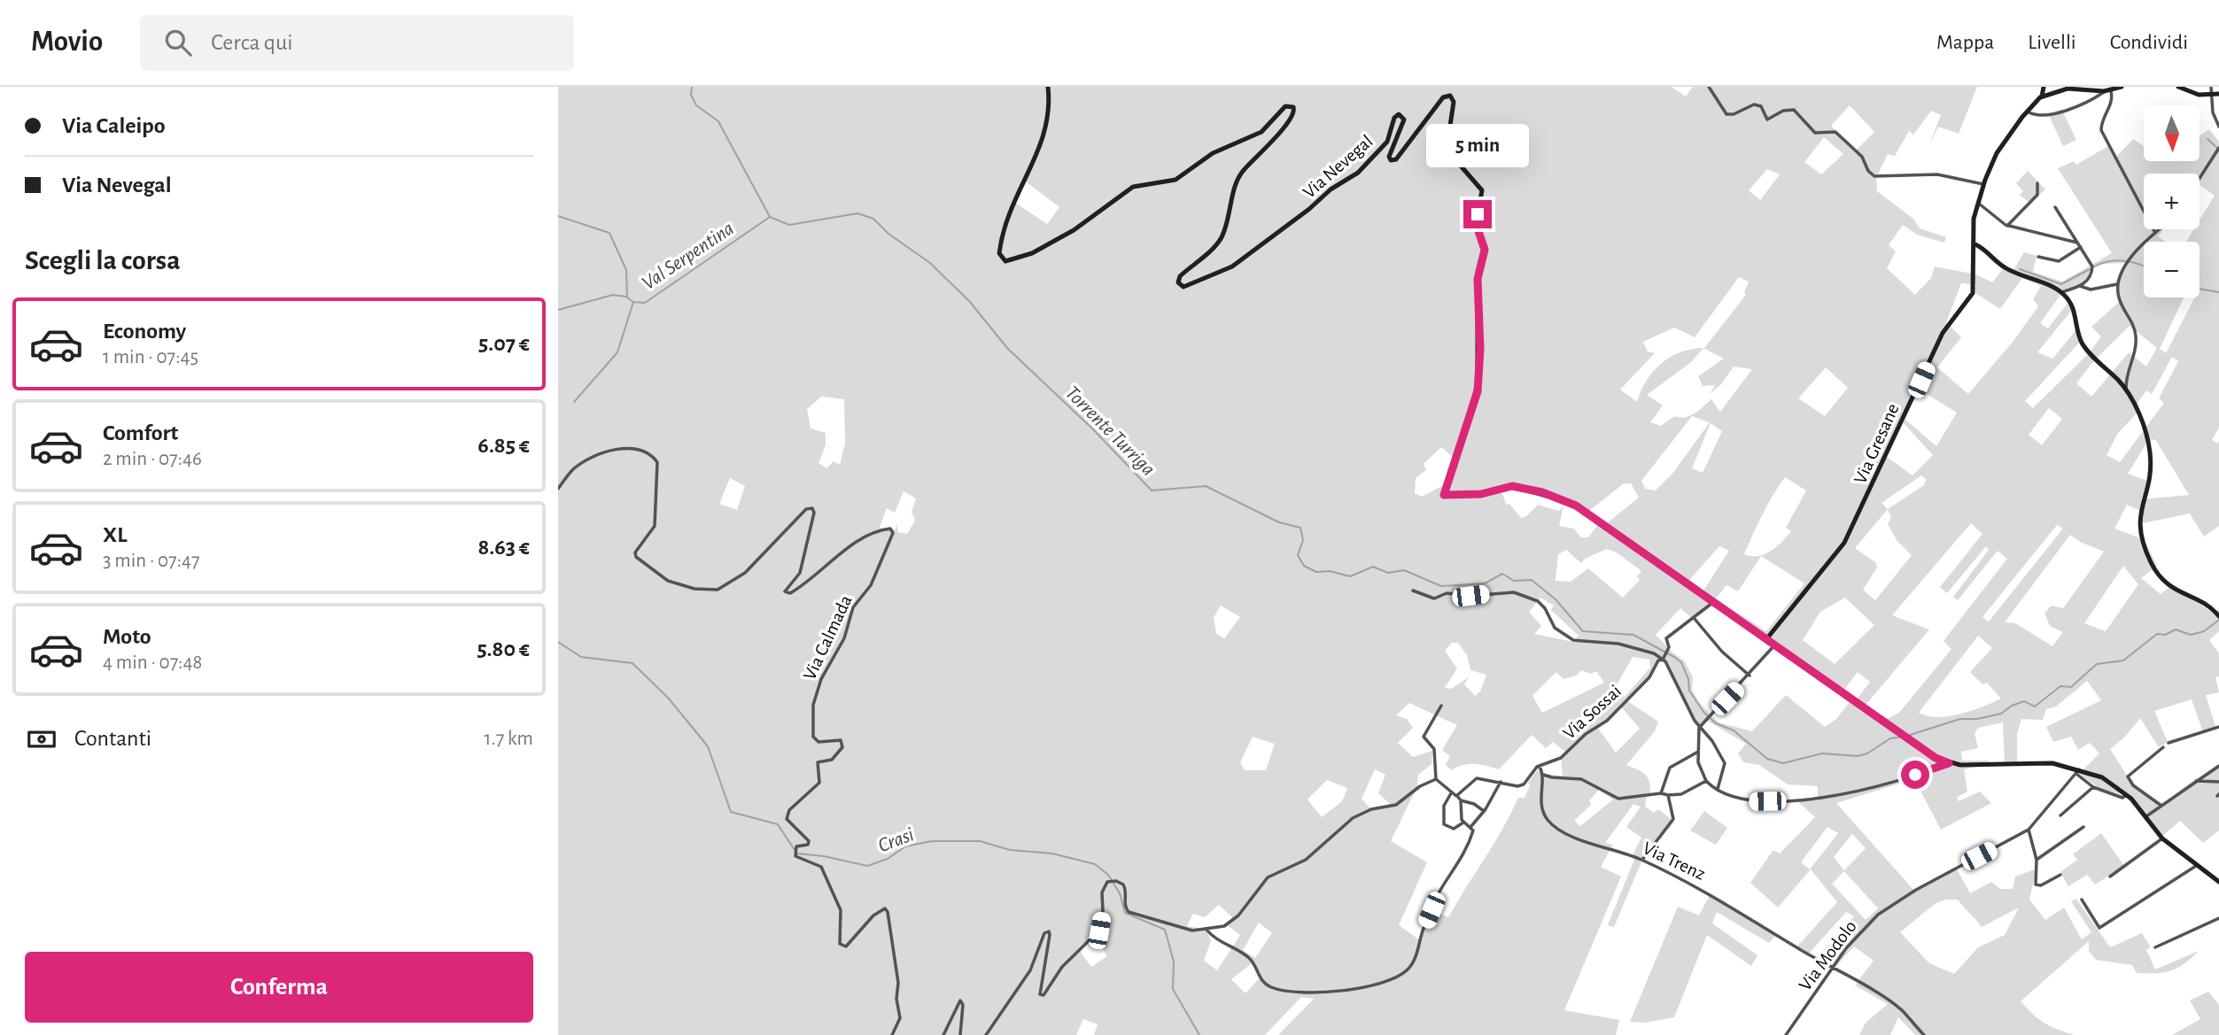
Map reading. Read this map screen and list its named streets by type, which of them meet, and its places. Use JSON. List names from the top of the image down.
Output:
{
  "streets": {
    "main road": ["Via Nevegal", "Via Gresane"],
    "street": [
      "Via Calmada",
      "Via Sossai",
      "Via Trenz",
      "Via Modolo"
    ]
  },
  "crossings": [
    ["Via Nevegal", "Via Gresane"],
    ["Via Sossai", "Via Trenz"],
    ["Via Trenz", "Via Modolo"]
  ],
  "water": ["Val Serpentina", "Torrente Turriga", "Crasi"],
  "north": "bottom",
  "page": {
    "header": "Movio",
    "search": "Cerca qui",
    "nav": ["Mappa", "Livelli", "Condividi"],
    "banner": ["Via Caleipo", "Via Nevegal"],
    "map_buttons": ["+", "−"],
    "bubble": "5 min",
    "heading": "Scegli la corsa",
    "list": [
      {
        "name": "Economy",
        "note": "1 min · 07:45",
        "value": "5.07 €"
      },
      {
        "name": "Comfort",
        "note": "2 min · 07:46",
        "value": "6.85 €"
      },
      {
        "name": "XL",
        "note": "3 min · 07:47",
        "value": "8.63 €"
      },
      {
        "name": "Moto",
        "note": "4 min · 07:48",
        "value": "5.80 €"
      }
    ],
    "pay": ["Contanti", "1.7 km"],
    "buttons": "Conferma"
  }
}
